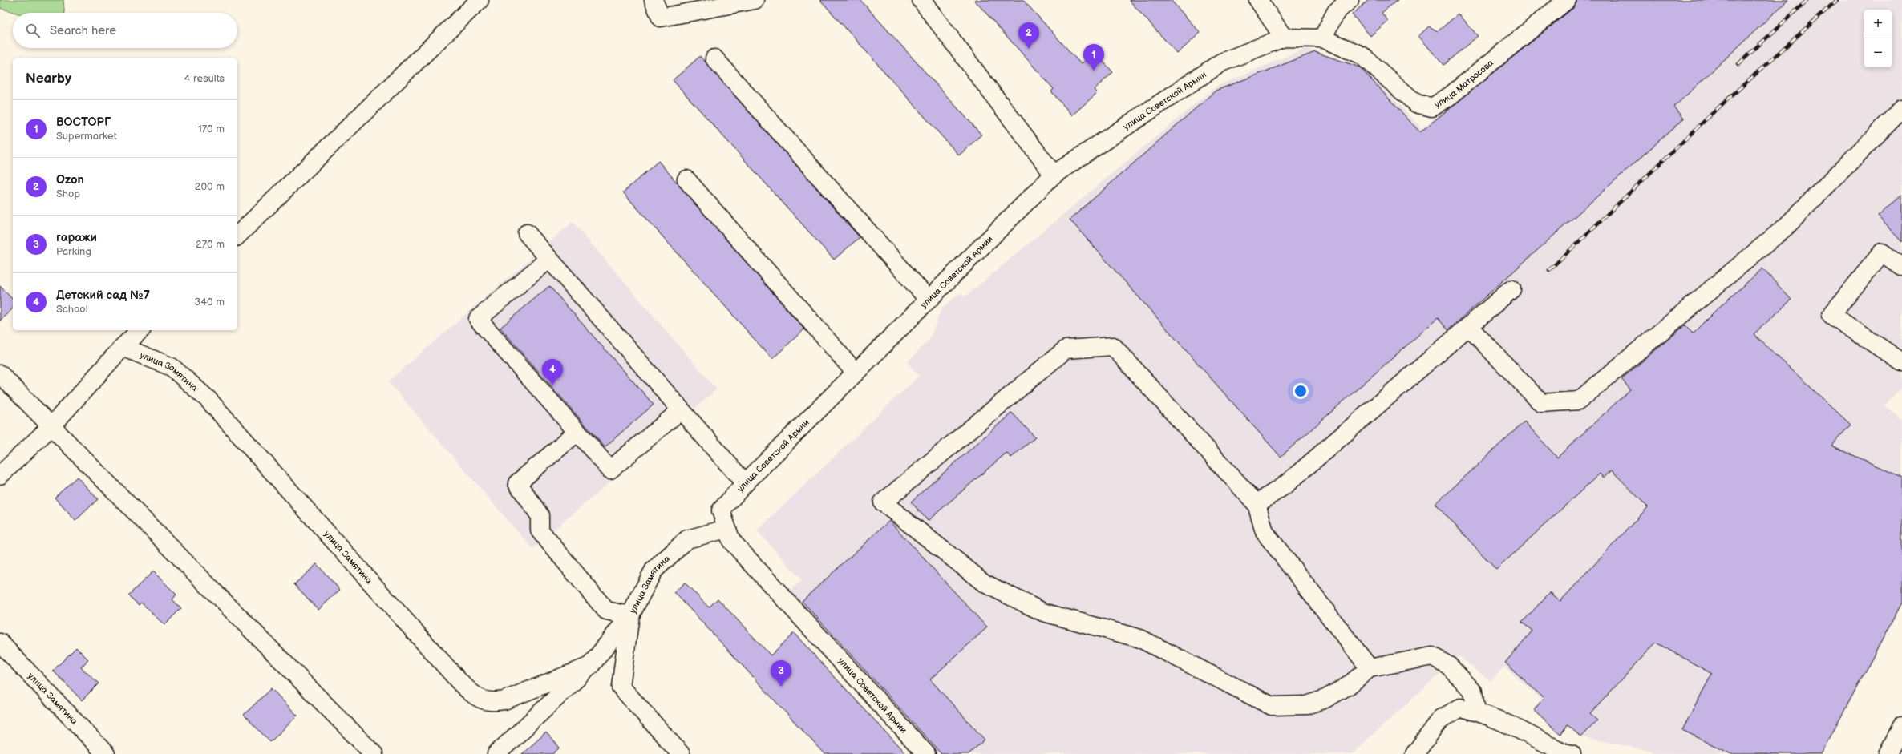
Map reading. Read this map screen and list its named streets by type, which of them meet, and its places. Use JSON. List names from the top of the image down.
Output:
{
  "streets": {
    "street": ["улица Матросова", "улица Советской Армии", "улица Замятина"]
  },
  "crossings": [
    ["улица Матросова", "улица Советской Армии"],
    ["улица Советской Армии", "улица Замятина"]
  ],
  "page": {
    "map_buttons": ["+", "−"],
    "search": "Search here",
    "pins": [
      "2",
      "1",
      "4",
      "3"
    ],
    "heading": ["Nearby", "4 results"],
    "list": [
      {
        "mark": "1",
        "name": "ВОСТОРГ",
        "note": "Supermarket",
        "value": "170 m"
      },
      {
        "mark": "2",
        "name": "Ozon",
        "note": "Shop",
        "value": "200 m"
      },
      {
        "mark": "3",
        "name": "гаражи",
        "note": "Parking",
        "value": "270 m"
      },
      {
        "mark": "4",
        "name": "Детский сад №7",
        "note": "School",
        "value": "340 m"
      }
    ]
  }
}
